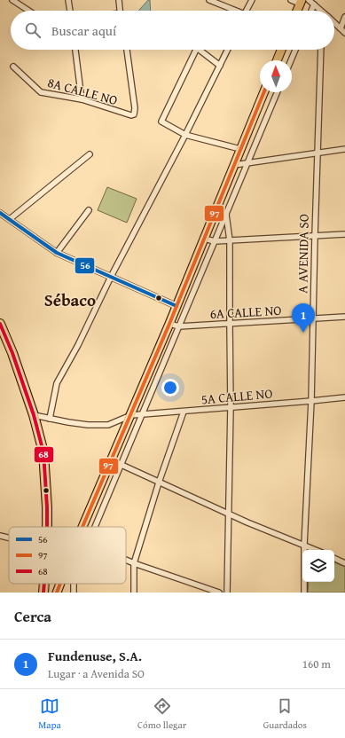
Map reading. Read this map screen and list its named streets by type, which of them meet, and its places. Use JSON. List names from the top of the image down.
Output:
{
  "streets": {
    "street": [
      "8A CALLE NO",
      "A AVENIDA SO",
      "6A CALLE NO",
      "5A CALLE NO"
    ]
  },
  "crossings": [
    ["A AVENIDA SO", "6A CALLE NO"],
    ["A AVENIDA SO", "5A CALLE NO"]
  ],
  "districts": ["Sébaco"],
  "lines": ["transit line 97", "transit line 56", "transit line 68"],
  "legend": ["56", "97", "68"],
  "north": "top",
  "page": {
    "search": "Buscar aquí",
    "pins": "1",
    "heading": "Cerca",
    "list": [
      {
        "mark": "1",
        "name": "Fundenuse, S.A.",
        "note": "Lugar · a Avenida SO",
        "value": "160 m"
      }
    ],
    "nav": ["Mapa", "Cómo llegar", "Guardados"]
  }
}
